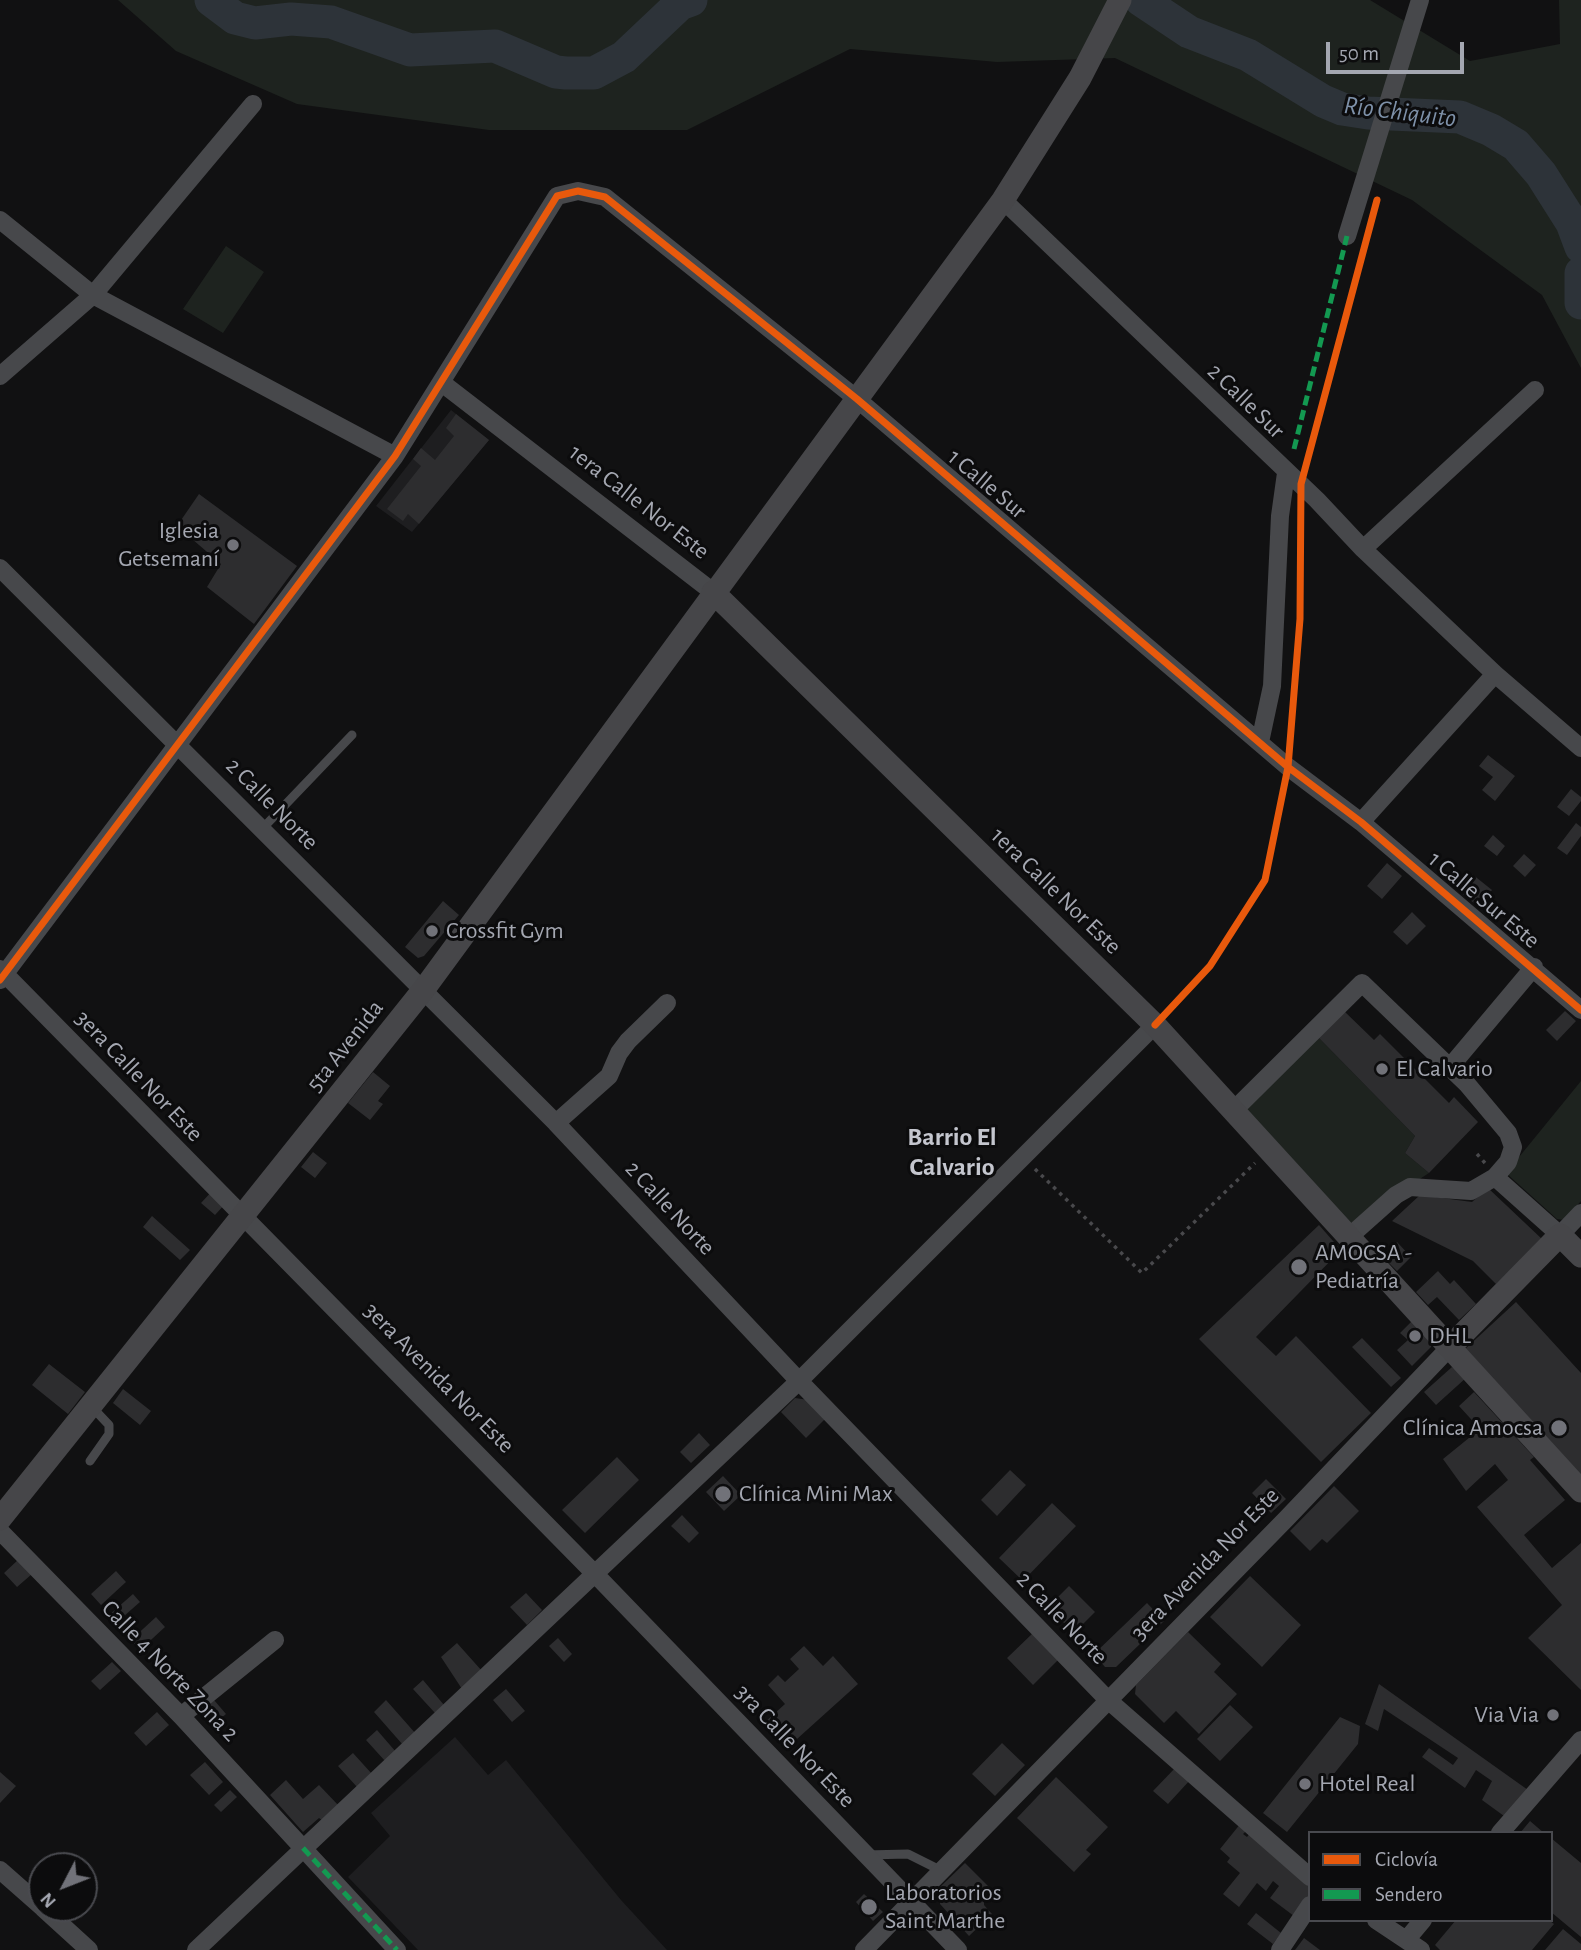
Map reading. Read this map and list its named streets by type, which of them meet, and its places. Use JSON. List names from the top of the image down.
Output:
{
  "streets": {
    "street": [
      "2 Calle Sur",
      "1 Calle Sur",
      "1era Calle Nor Este",
      "2 Calle Norte",
      "1 Calle Sur Este",
      "5ta Avenida",
      "3era Calle Nor Este",
      "3era Avenida Nor Este",
      "Calle 4 Norte Zona 2",
      "3ra Calle Nor Este"
    ]
  },
  "crossings": [
    ["2 Calle Sur", "5ta Avenida"],
    ["1 Calle Sur", "1era Calle Nor Este"],
    ["1 Calle Sur", "1 Calle Sur Este"],
    ["1 Calle Sur", "5ta Avenida"],
    ["1era Calle Nor Este", "5ta Avenida"],
    ["1era Calle Nor Este", "3era Avenida Nor Este"],
    ["2 Calle Norte", "5ta Avenida"],
    ["2 Calle Norte", "3era Avenida Nor Este"],
    ["5ta Avenida", "3era Calle Nor Este"],
    ["5ta Avenida", "3era Avenida Nor Este"],
    ["3era Calle Nor Este", "3era Avenida Nor Este"],
    ["3era Avenida Nor Este", "3ra Calle Nor Este"]
  ],
  "districts": ["Barrio El Calvario"],
  "water": ["Río Chiquito"],
  "places": [
    "Iglesia Getsemaní",
    "Crossfit Gym",
    "El Calvario",
    "AMOCSA - Pediatría",
    "DHL",
    "Clínica Amocsa",
    "Clínica Mini Max",
    "Via Via",
    "Hotel Real",
    "Laboratorios Saint Marthe"
  ],
  "legend": ["Ciclovía", "Sendero"],
  "scale_bar": "50 m",
  "north": "bottom left"
}
